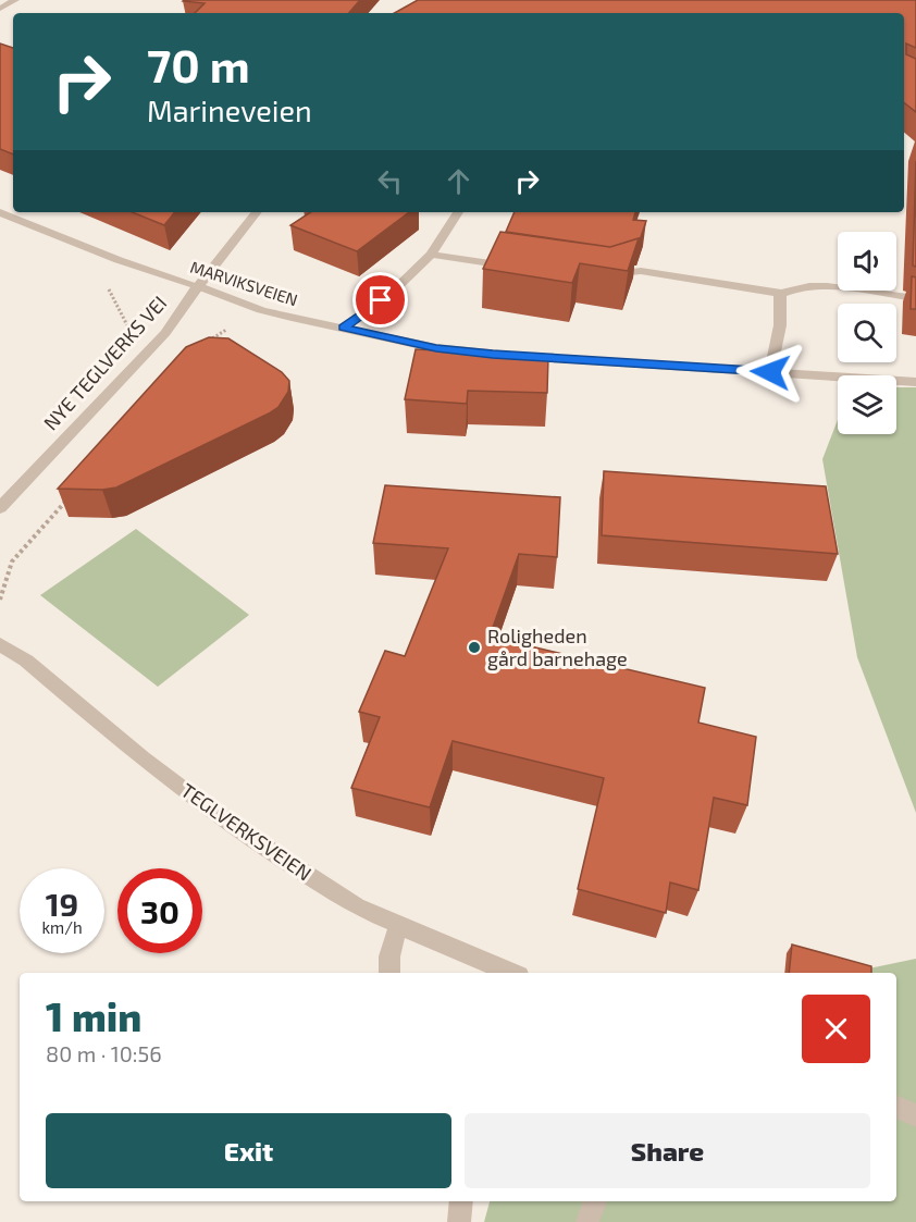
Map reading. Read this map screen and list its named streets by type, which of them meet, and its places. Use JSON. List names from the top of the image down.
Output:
{
  "streets": {
    "street": ["MARVIKSVEIEN", "NYE TEGLVERKS VEI", "TEGLVERKSVEIEN"]
  },
  "crossings": [
    ["MARVIKSVEIEN", "NYE TEGLVERKS VEI"]
  ],
  "places": ["Roligheden gård barnehage"],
  "page": {
    "turn": ["70 m", "Marineveien"],
    "speed": "19 km/h",
    "limit": "30",
    "heading": ["1 min", "80 m · 10:56"],
    "buttons": ["Exit", "Share"]
  }
}
